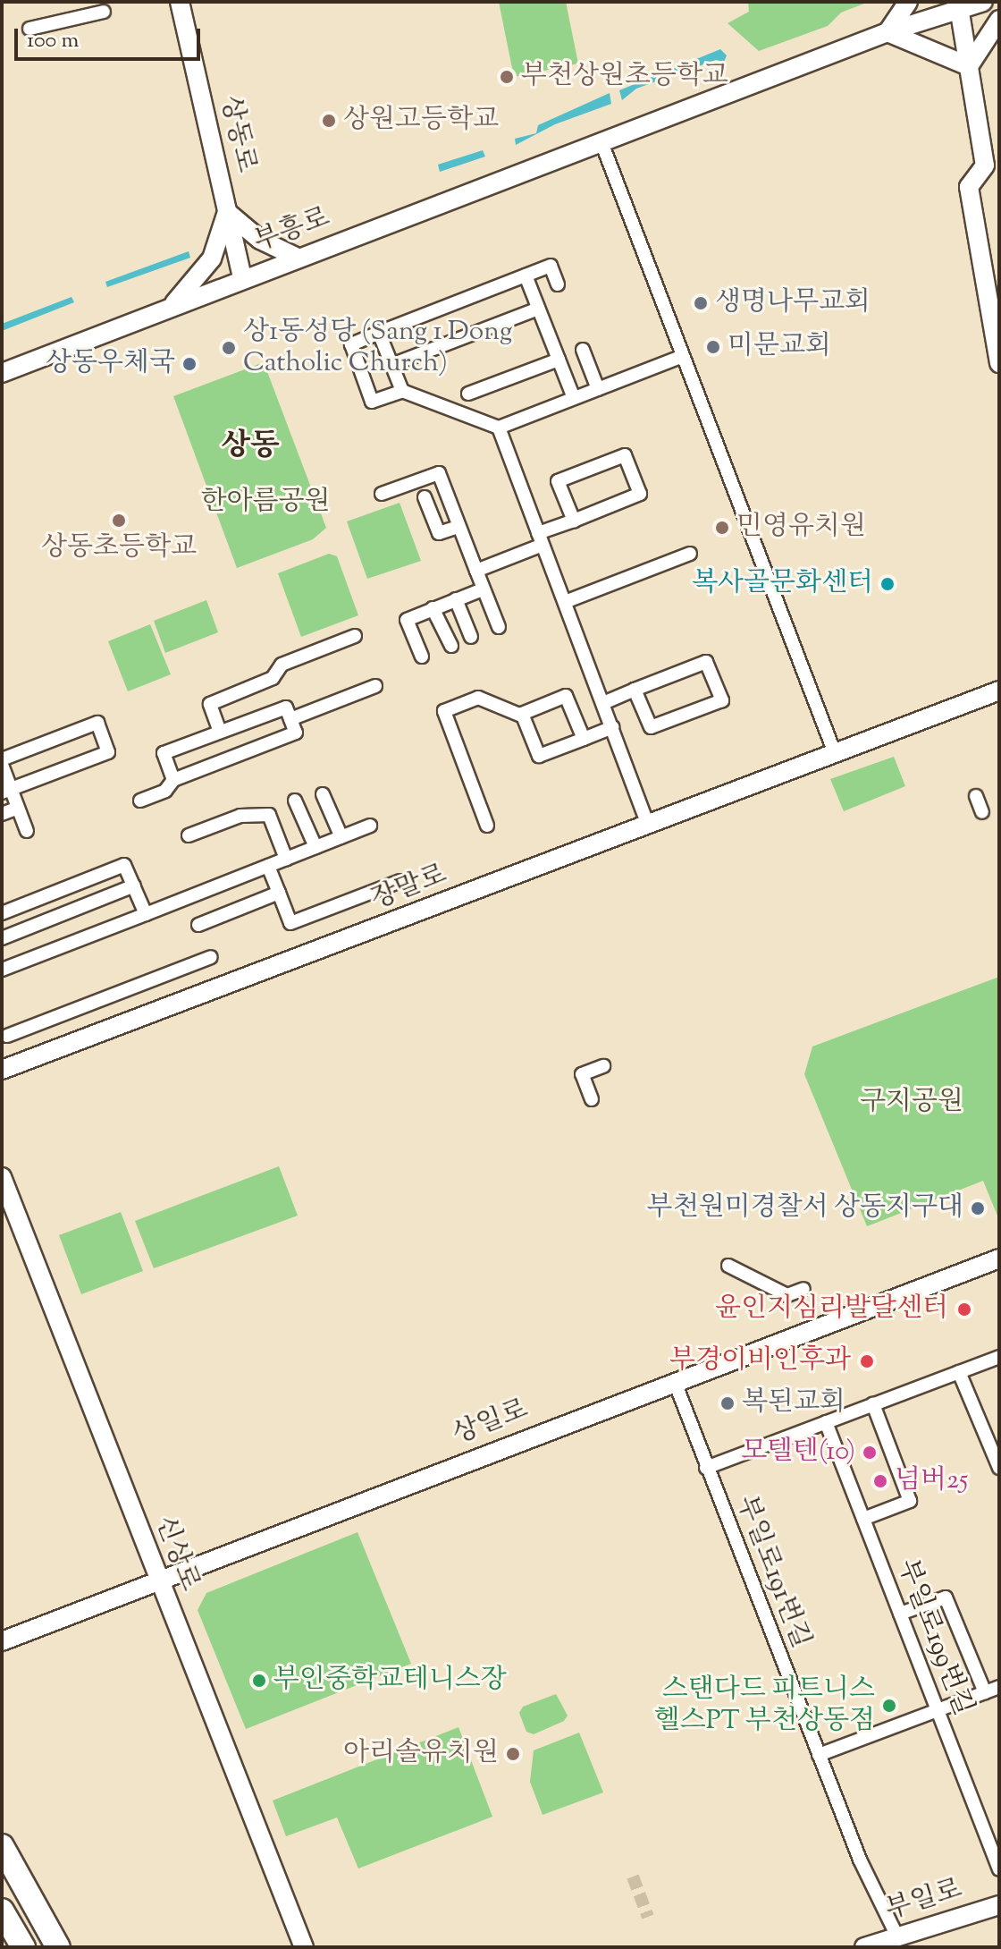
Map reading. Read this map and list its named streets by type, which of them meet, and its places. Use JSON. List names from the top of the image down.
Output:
{
  "streets": {
    "street": [
      "상동로",
      "부흥로",
      "장말로",
      "상일로",
      "신상로",
      "부일로191번길",
      "부일로199번길",
      "부일로"
    ]
  },
  "crossings": [
    ["상동로", "부흥로"],
    ["상일로", "신상로"],
    ["상일로", "부일로191번길"],
    ["부일로191번길", "부일로"]
  ],
  "districts": ["상동"],
  "parks": ["한아름공원", "구지공원"],
  "places": [
    "부천상원초등학교",
    "상원고등학교",
    "생명나무교회",
    "미문교회",
    "상1동성당 (Sang 1 Dong Catholic Church)",
    "상동우체국",
    "상동초등학교",
    "민영유치원",
    "복사골문화센터",
    "부천원미경찰서 상동지구대",
    "윤인지심리발달센터",
    "부경이비인후과",
    "복된교회",
    "모텔텐(10)",
    "넘버25",
    "부인중학교테니스장",
    "스탠다드 피트니스 헬스PT 부천상동점",
    "아리솔유치원"
  ],
  "scale_bar": "100 m"
}
